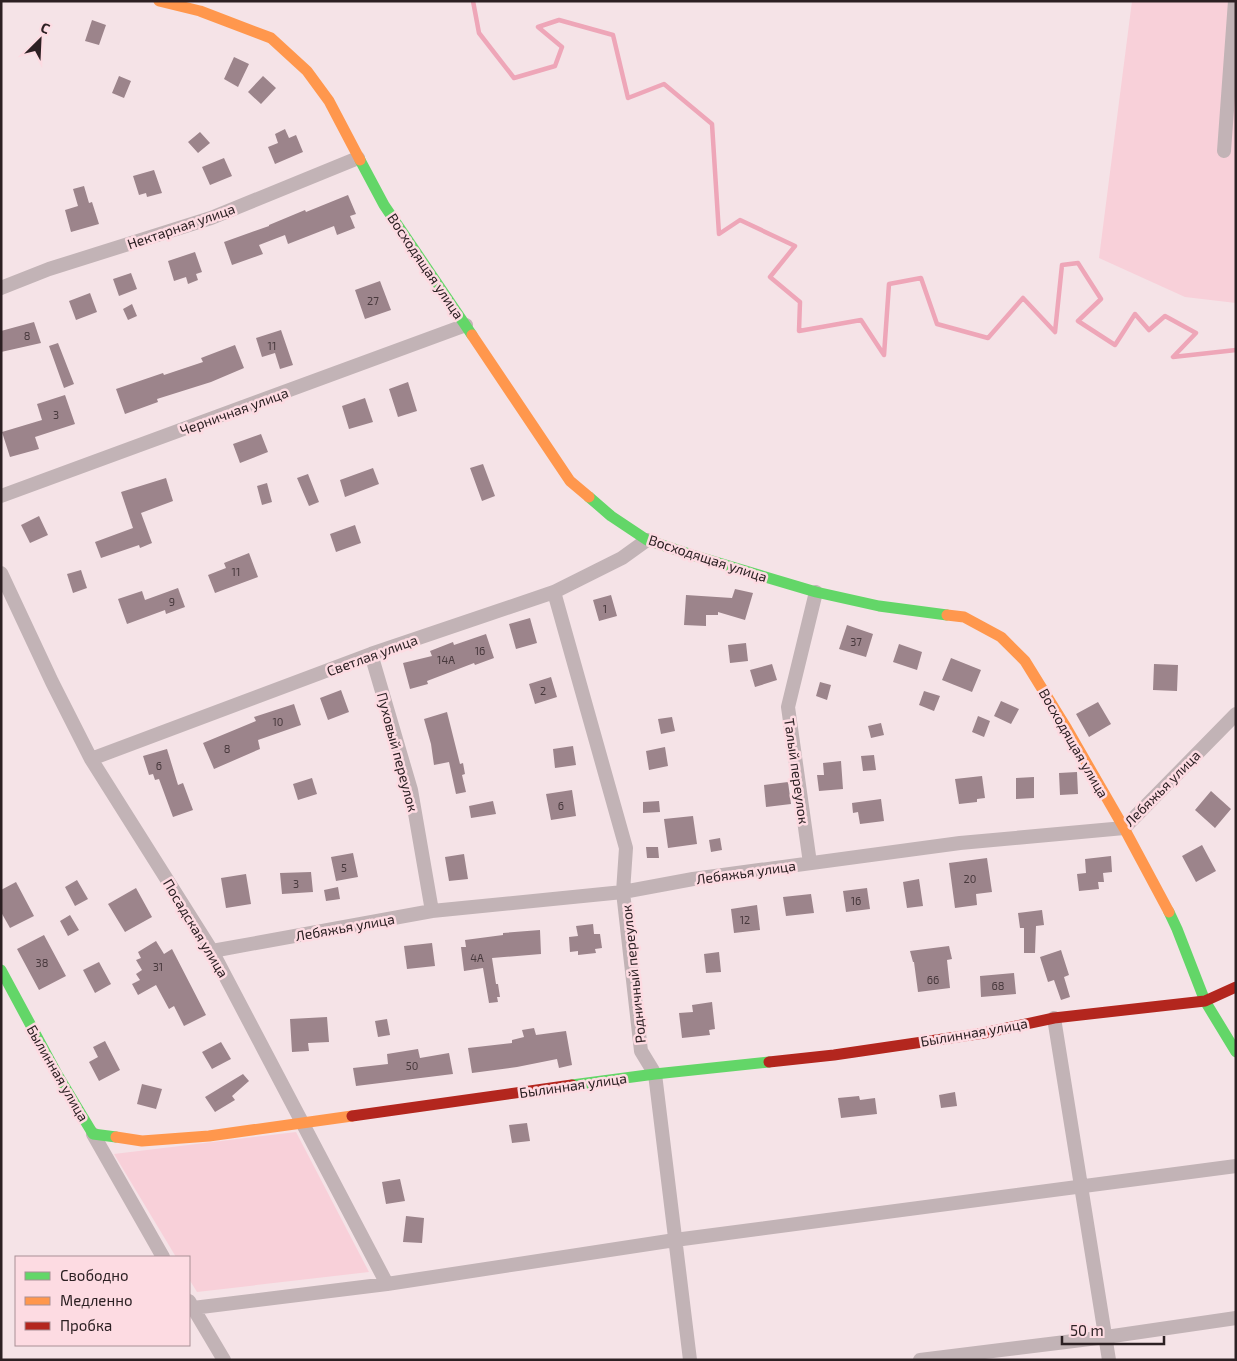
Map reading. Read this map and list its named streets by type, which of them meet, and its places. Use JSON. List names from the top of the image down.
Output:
{
  "streets": {
    "street": [
      "Нектарная улица",
      "Восходящая улица",
      "Черничная улица",
      "Светлая улица",
      "Пуховый переулок",
      "Талый переулок",
      "Лебяжья улица",
      "Посадская улица",
      "Родничный переулок",
      "Былинная улица"
    ]
  },
  "crossings": [
    ["Нектарная улица", "Восходящая улица"],
    ["Восходящая улица", "Черничная улица"],
    ["Восходящая улица", "Светлая улица"],
    ["Восходящая улица", "Талый переулок"],
    ["Восходящая улица", "Лебяжья улица"],
    ["Восходящая улица", "Былинная улица"],
    ["Светлая улица", "Пуховый переулок"],
    ["Светлая улица", "Посадская улица"],
    ["Светлая улица", "Родничный переулок"],
    ["Пуховый переулок", "Лебяжья улица"],
    ["Талый переулок", "Лебяжья улица"],
    ["Лебяжья улица", "Посадская улица"],
    ["Лебяжья улица", "Родничный переулок"],
    ["Посадская улица", "Былинная улица"],
    ["Родничный переулок", "Былинная улица"]
  ],
  "house_numbers": [
    "27",
    "8",
    "11",
    "3",
    "11",
    "9",
    "1",
    "37",
    "16",
    "14А",
    "2",
    "10",
    "8",
    "6",
    "6",
    "5",
    "20",
    "3",
    "16",
    "12",
    "4А",
    "38",
    "31",
    "66",
    "68",
    "50"
  ],
  "legend": ["Свободно", "Медленно", "Пробка"],
  "scale_bar": "50 m",
  "north": "top right"
}
